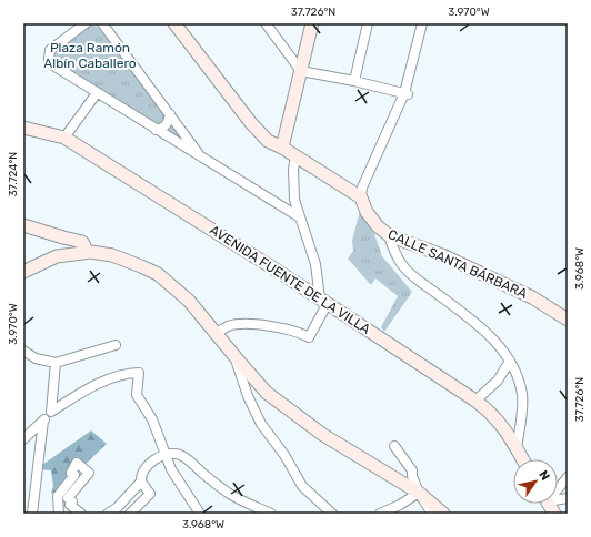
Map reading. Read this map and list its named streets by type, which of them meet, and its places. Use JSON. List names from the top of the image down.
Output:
{
  "streets": {
    "street": ["CALLE SANTA BÁRBARA", "AVENIDA FUENTE DE LA VILLA"]
  },
  "parks": ["Plaza Ramón Albín Caballero"],
  "north": "top right",
  "coordinates": [
    "37.726°N",
    "3.970°W",
    "37.724°N",
    "3.968°W"
  ]
}
